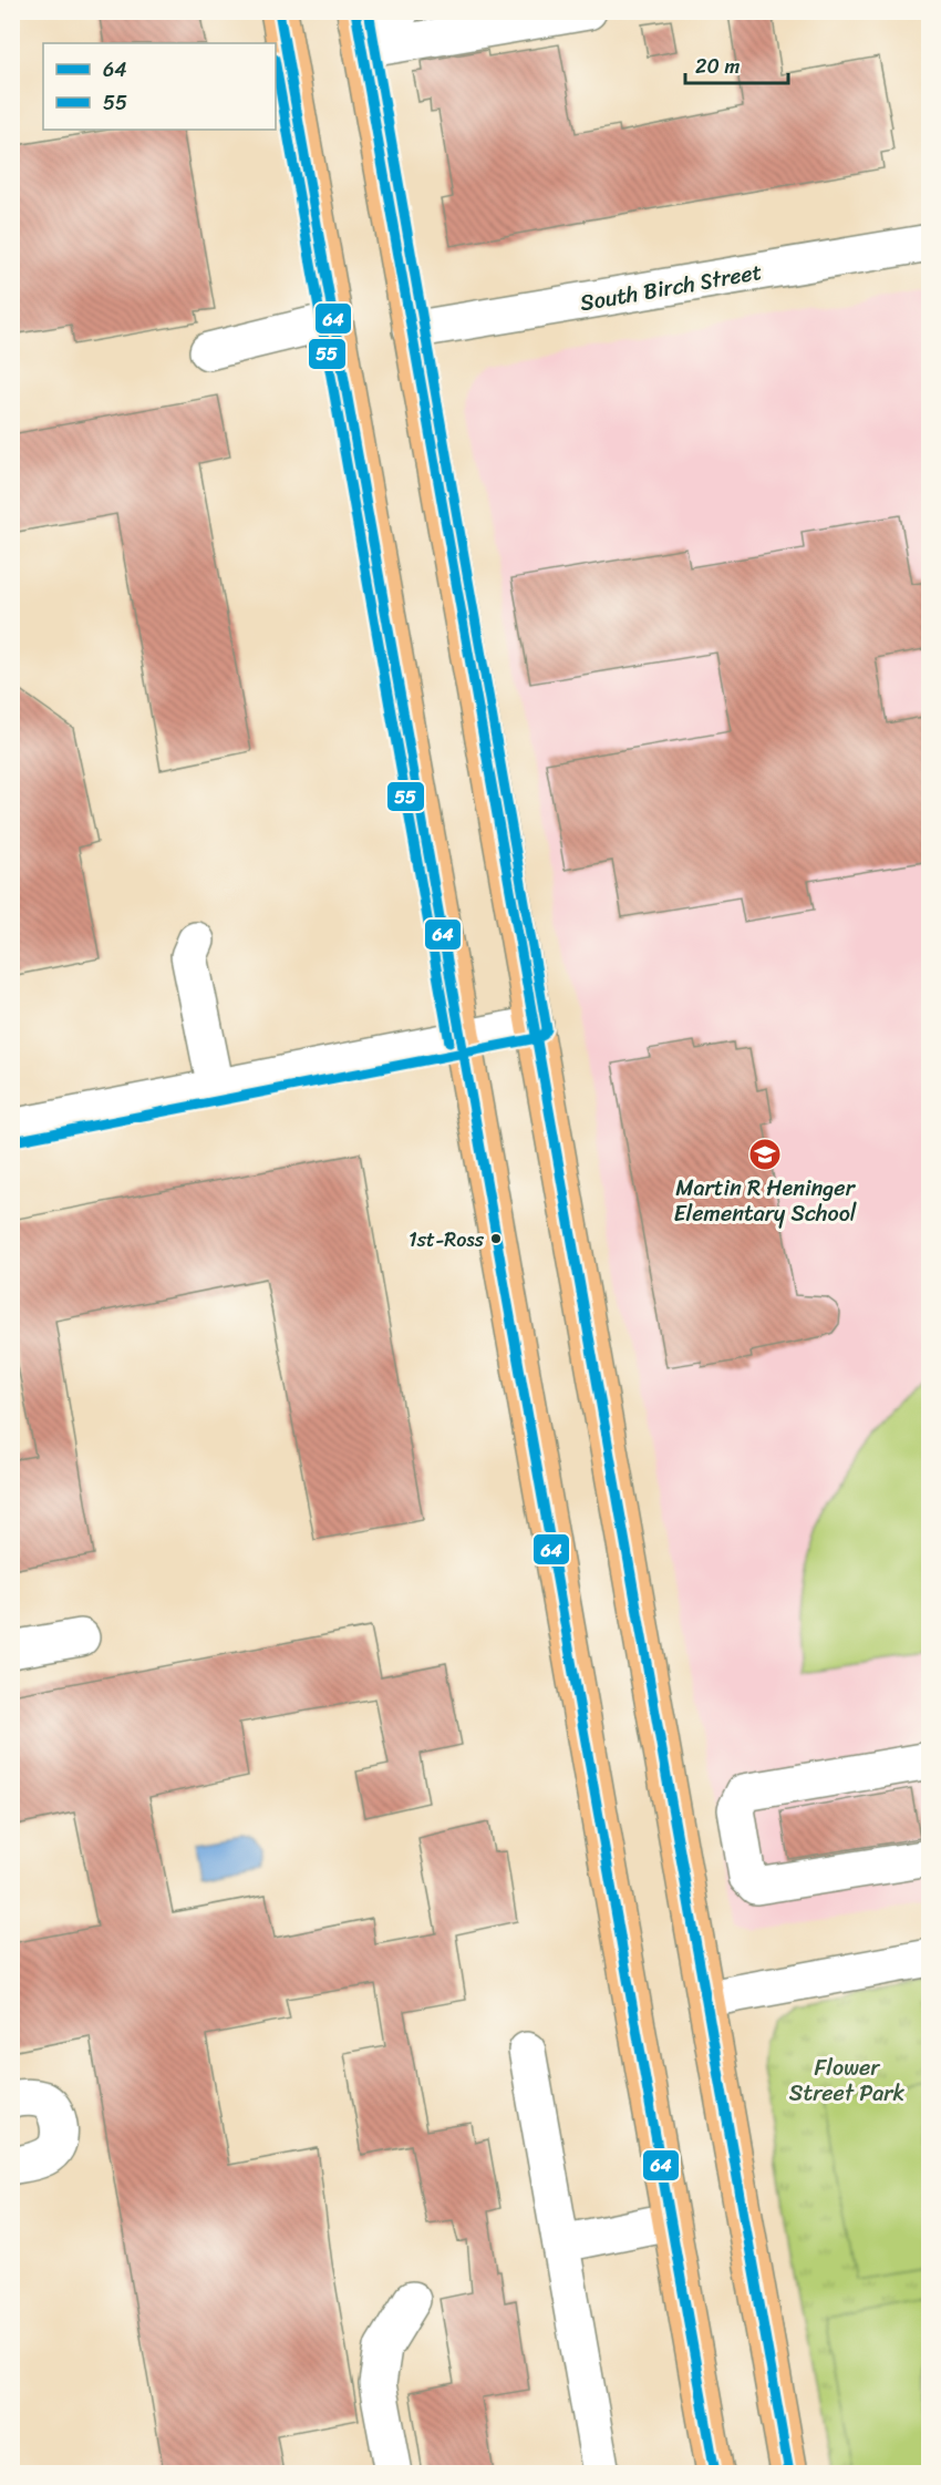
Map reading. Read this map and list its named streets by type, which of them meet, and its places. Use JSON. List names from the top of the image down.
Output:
{
  "streets": {
    "street": ["South Birch Street"]
  },
  "parks": ["Flower Street Park"],
  "places": {
    "school or university": ["Martin R Heninger Elementary School"],
    "other": ["1st-Ross"]
  },
  "lines": ["transit line 64", "transit line 55"],
  "legend": ["64", "55"],
  "scale_bar": "20 m"
}
